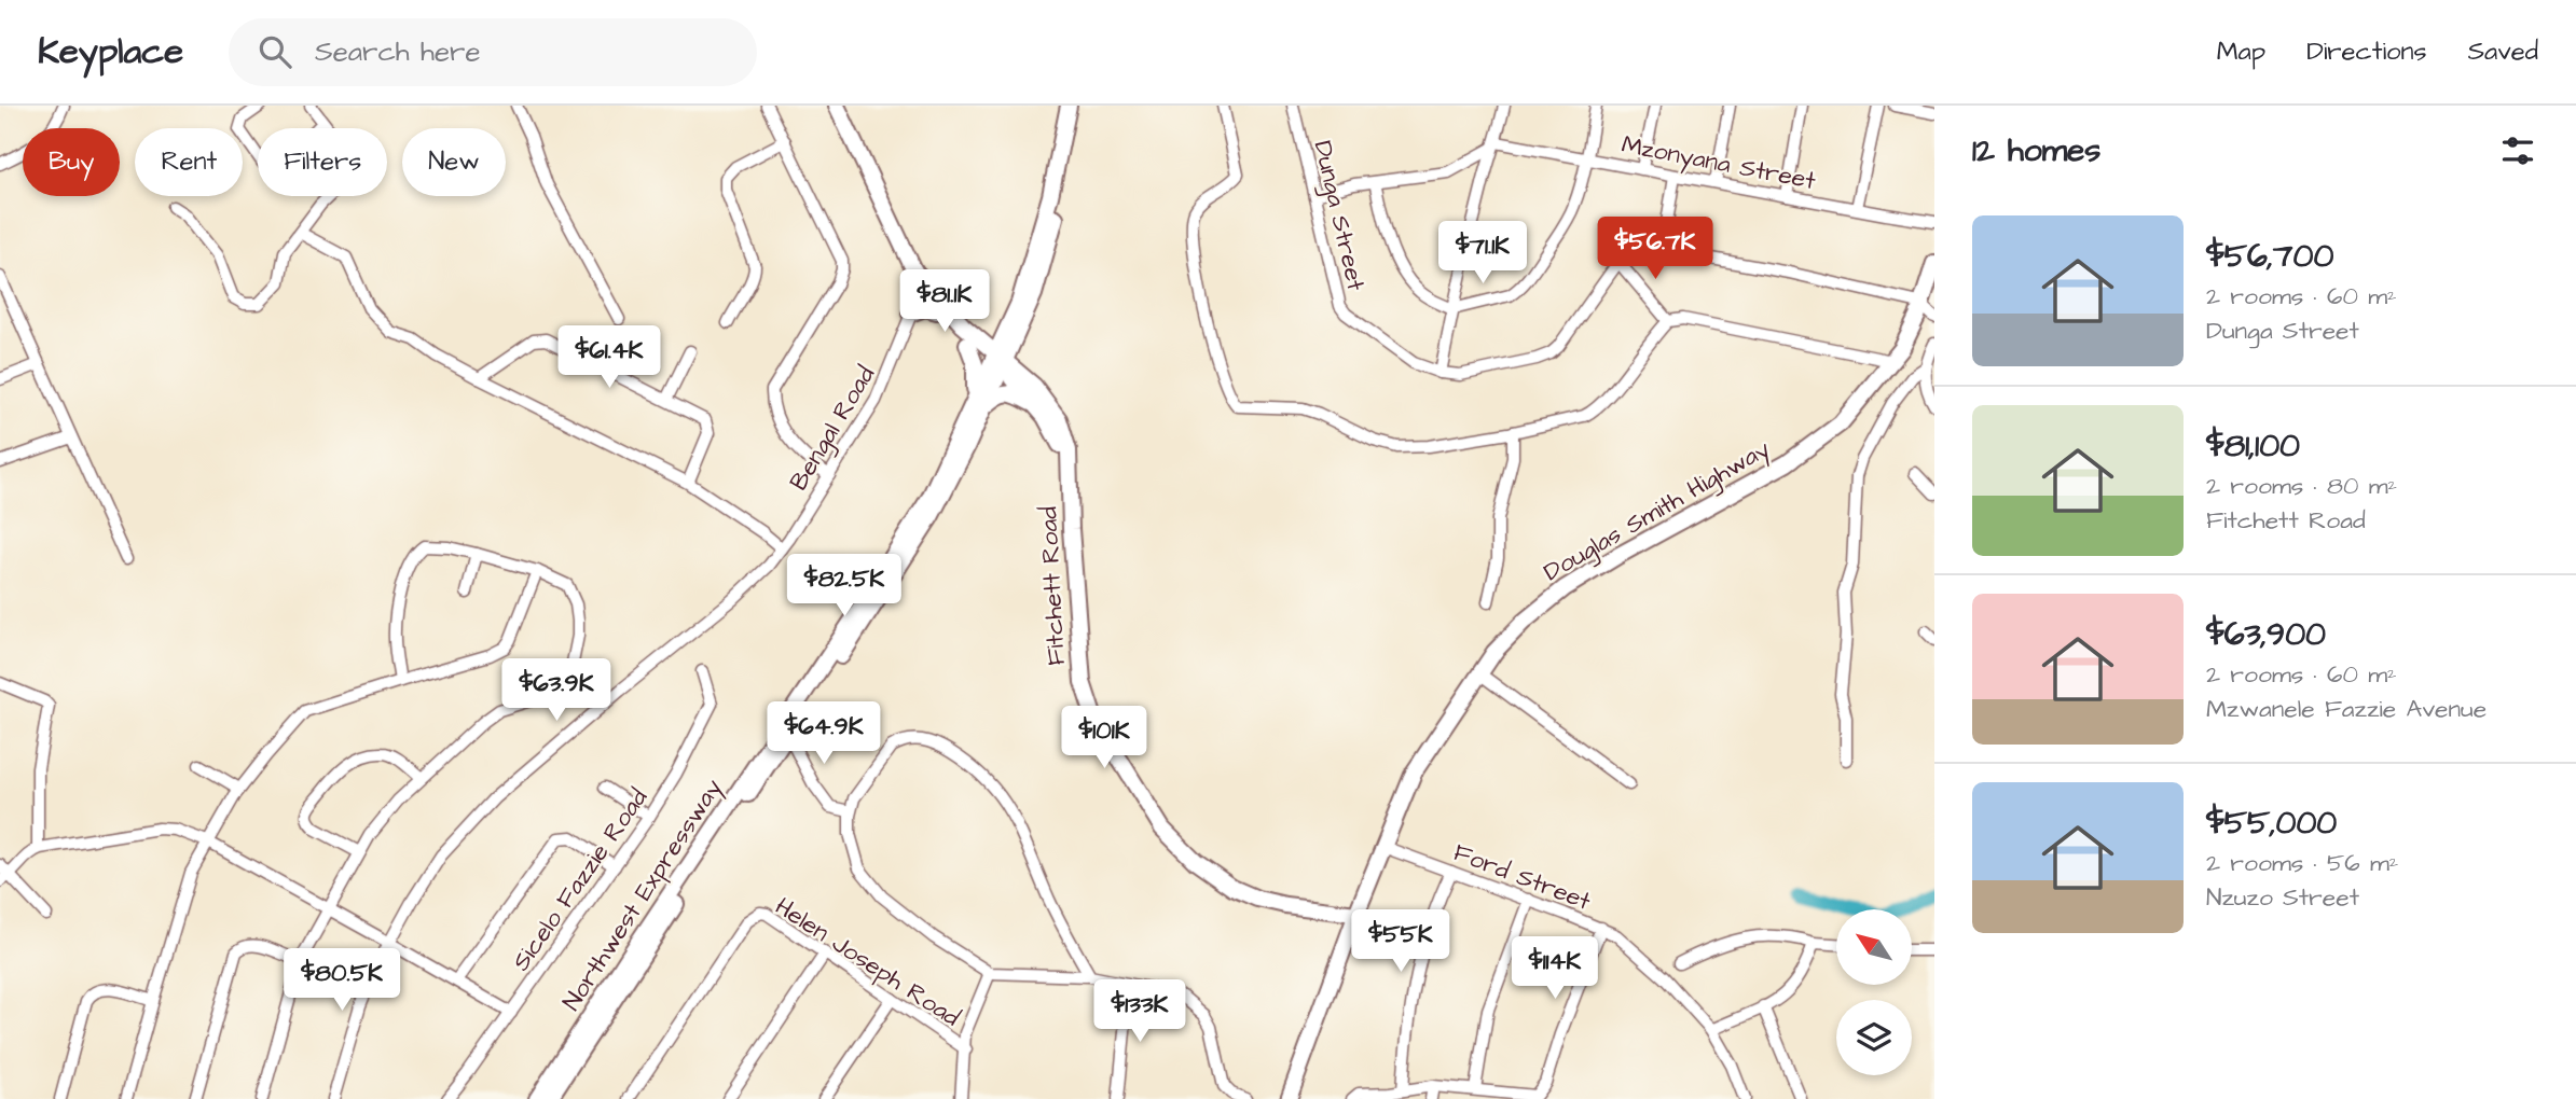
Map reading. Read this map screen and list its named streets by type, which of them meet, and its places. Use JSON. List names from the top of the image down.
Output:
{
  "streets": {
    "main road": ["Douglas Smith Highway", "Fitchett Road", "Northwest Expressway"],
    "street": [
      "Mzonyana Street",
      "Dunga Street",
      "Bengal Road",
      "Ford Street",
      "Sicelo Fazzie Road",
      "Helen Joseph Road"
    ]
  },
  "crossings": [
    ["Bengal Road", "Fitchett Road"],
    ["Douglas Smith Highway", "Fitchett Road"],
    ["Douglas Smith Highway", "Ford Street"],
    ["Fitchett Road", "Northwest Expressway"]
  ],
  "north": "top left",
  "page": {
    "header": "Keyplace",
    "search": "Search here",
    "nav": ["Map", "Directions", "Saved"],
    "heading": "12 homes",
    "chip": [
      "Buy",
      "Rent",
      "Filters",
      "New"
    ],
    "list": [
      {
        "name": "$56,700",
        "note": "2 rooms · 60 m² · Dunga Street"
      },
      {
        "name": "$81,100",
        "note": "2 rooms · 80 m² · Fitchett Road"
      },
      {
        "name": "$63,900",
        "note": "2 rooms · 60 m² · Mzwanele Fazzie Avenue"
      },
      {
        "name": "$55,000",
        "note": "2 rooms · 56 m² · Nzuzo Street"
      }
    ],
    "price": [
      "$56.7K",
      "$71.1K",
      "$81.1K",
      "$61.4K",
      "$82.5K",
      "$63.9K",
      "$64.9K",
      "$101K",
      "$55K",
      "$114K",
      "$80.5K",
      "$133K"
    ]
  }
}
